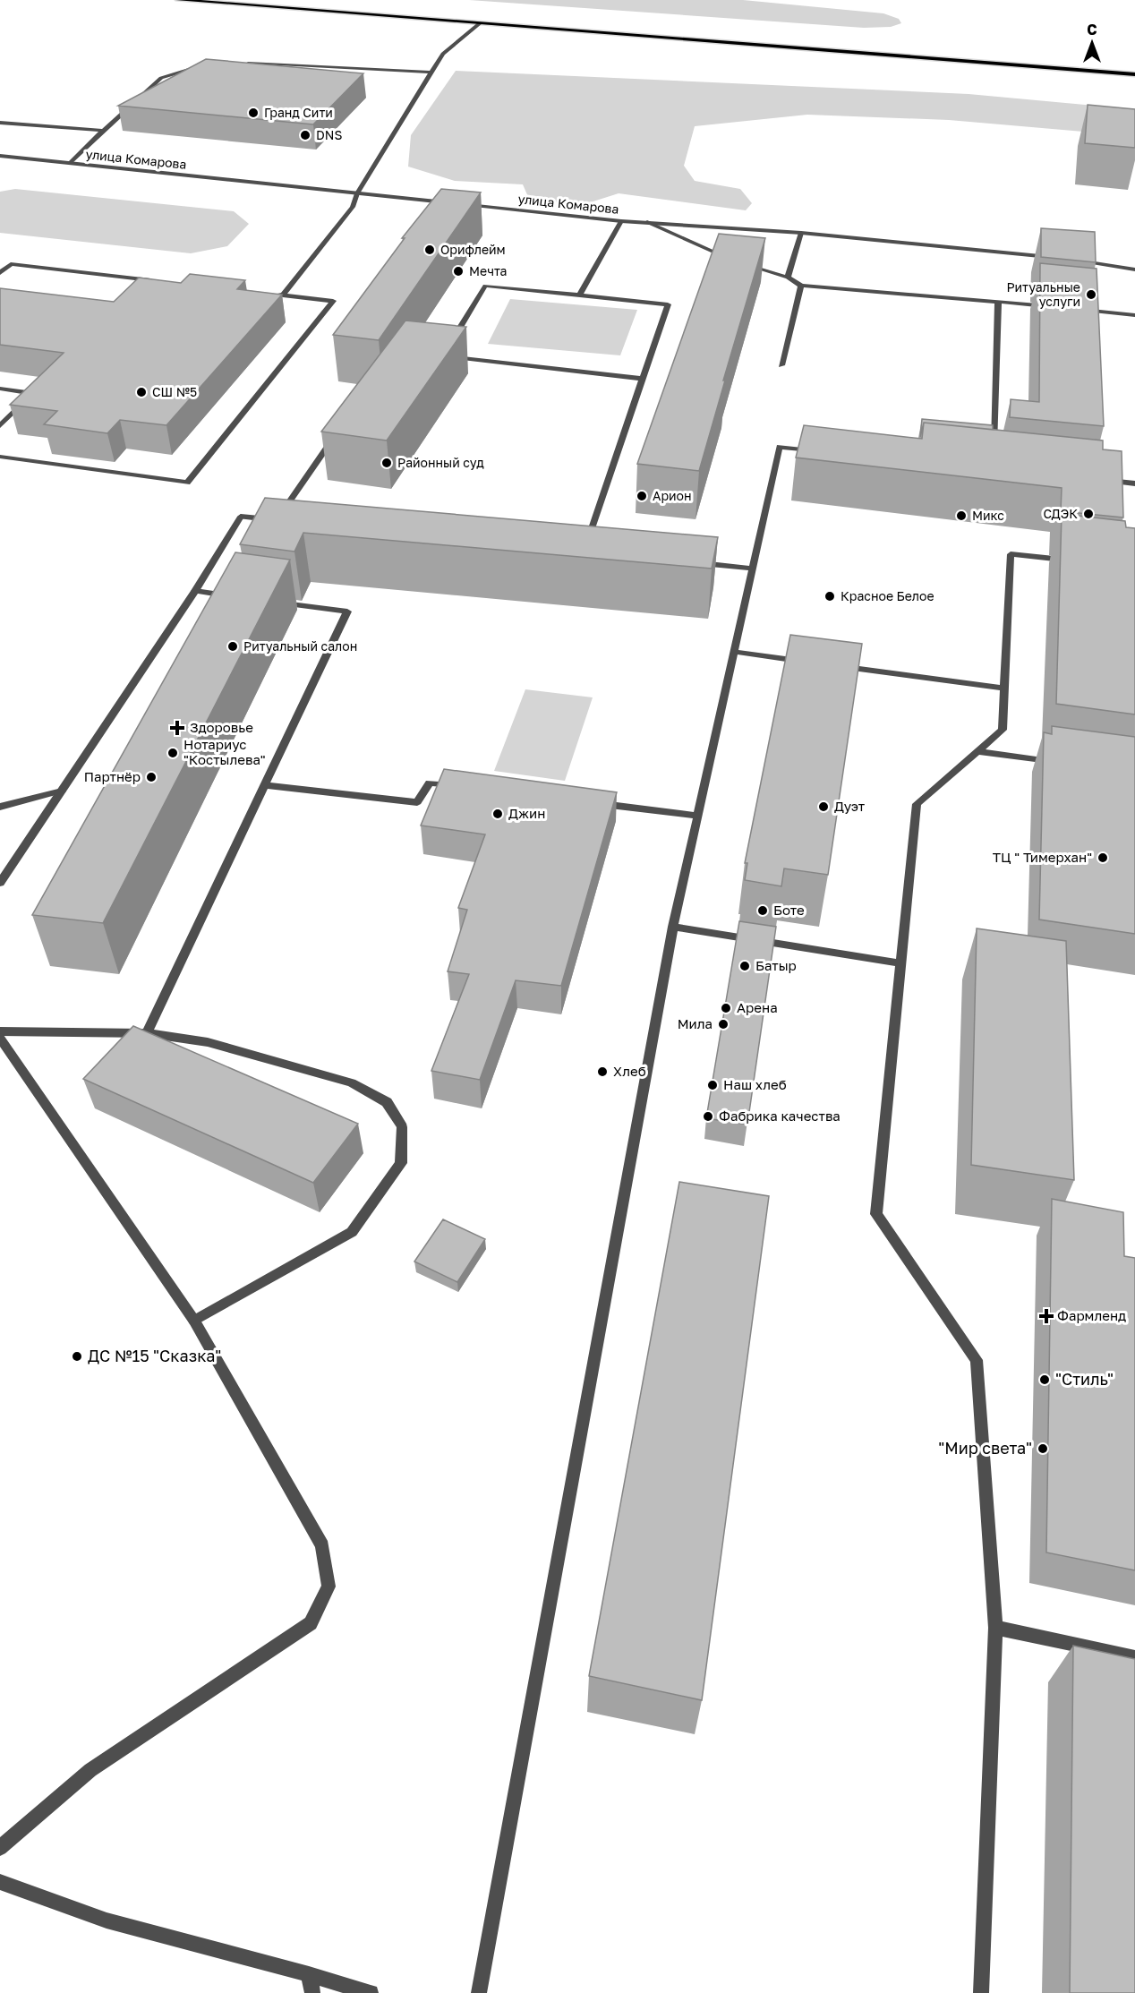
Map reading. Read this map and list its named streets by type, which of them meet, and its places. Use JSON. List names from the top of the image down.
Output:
{
  "streets": {
    "street": ["улица Комарова"]
  },
  "places": {
    "other": [
      "Гранд Сити",
      "DNS",
      "Орифлейм",
      "Мечта",
      "Ритуальные услуги",
      "СШ №5",
      "Районный суд",
      "Арион",
      "СДЭК",
      "Микс",
      "Красное Белое",
      "Ритуальный салон",
      "Нотариус \"Костылева\"",
      "Партнёр",
      "Дуэт",
      "Джин",
      "ТЦ \" Тимерхан\"",
      "Боте",
      "Батыр",
      "Арена",
      "Мила",
      "Хлеб",
      "Наш хлеб",
      "Фабрика качества",
      "ДС №15 \"Сказка\"",
      "\"Стиль\"",
      "\"Мир света\""
    ],
    "health": ["Здоровье", "Фармленд"]
  },
  "north": "top"
}
